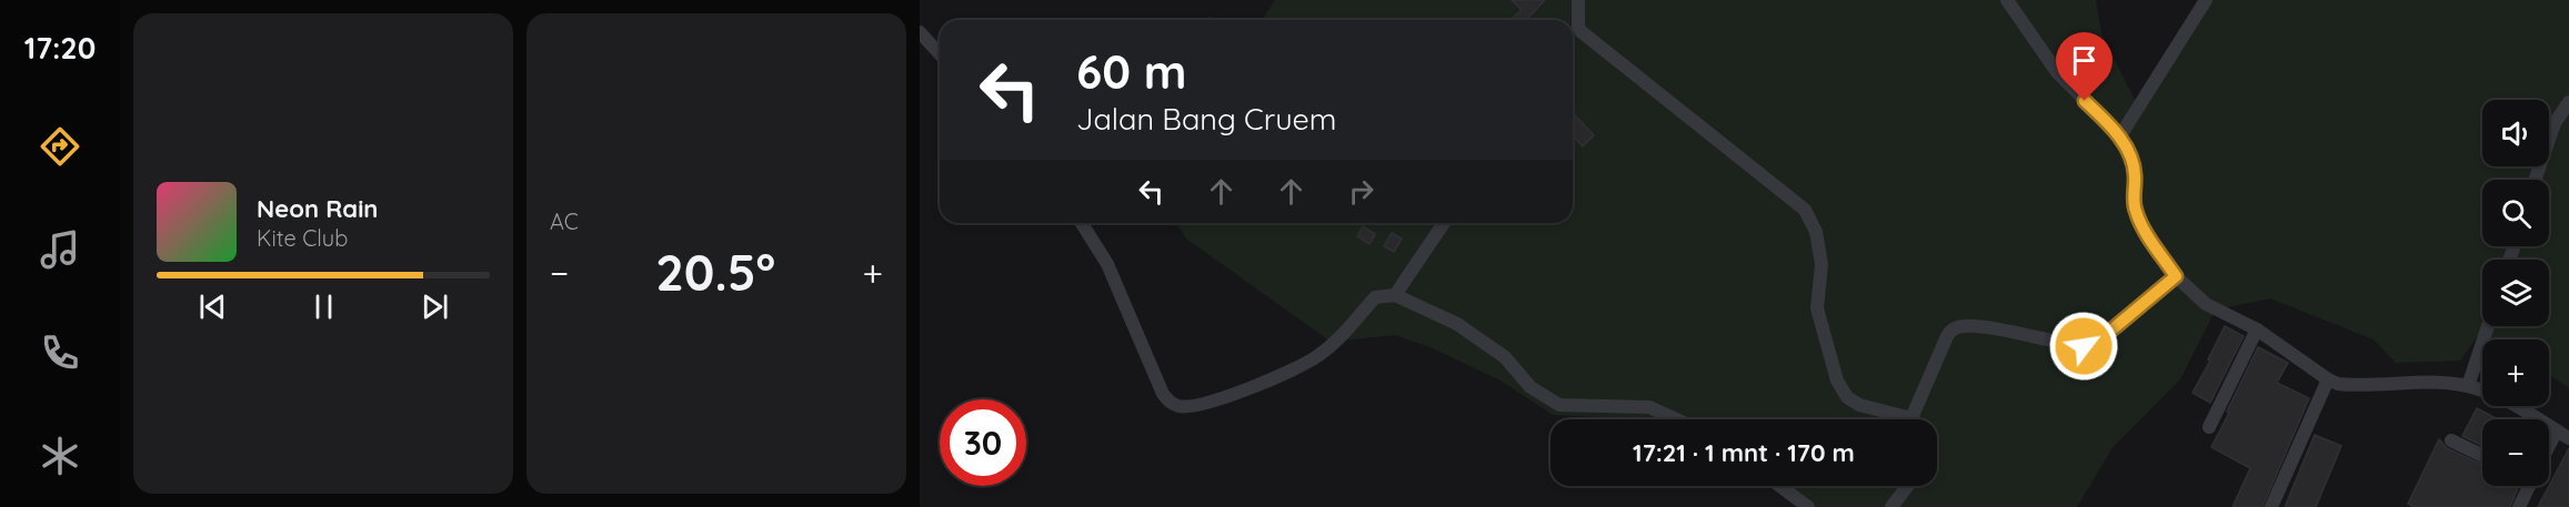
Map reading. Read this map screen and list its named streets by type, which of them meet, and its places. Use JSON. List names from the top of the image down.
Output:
{
  "page": {
    "tabs": "17:20",
    "tile": "AC",
    "turn": ["60 m", "Jalan Bang Cruem"],
    "map_buttons": ["+", "−"],
    "song": ["Neon Rain", "Kite Club"],
    "heat": ["−", "20.5°", "+"],
    "limit": "30",
    "trip": "17:21 · 1 mnt · 170 m"
  }
}
